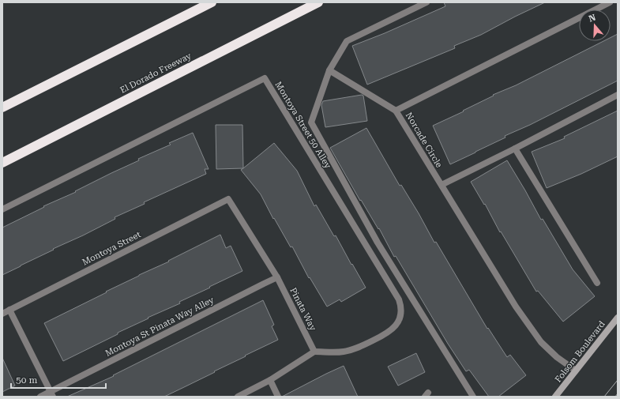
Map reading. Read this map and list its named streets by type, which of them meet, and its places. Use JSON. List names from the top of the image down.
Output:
{
  "streets": {
    "highway": ["El Dorado Freeway"],
    "main road": ["Folsom Boulevard"],
    "street": [
      "Montoya Street 50 Alley",
      "Norcade Circle",
      "Montoya Street",
      "Pinata Way",
      "Montoya St Pinata Way Alley"
    ]
  },
  "crossings": [
    ["Montoya Street 50 Alley", "Pinata Way"],
    ["Norcade Circle", "Folsom Boulevard"],
    ["Montoya Street", "Pinata Way"],
    ["Pinata Way", "Montoya St Pinata Way Alley"]
  ],
  "scale_bar": "50 m",
  "north": "top"
}
